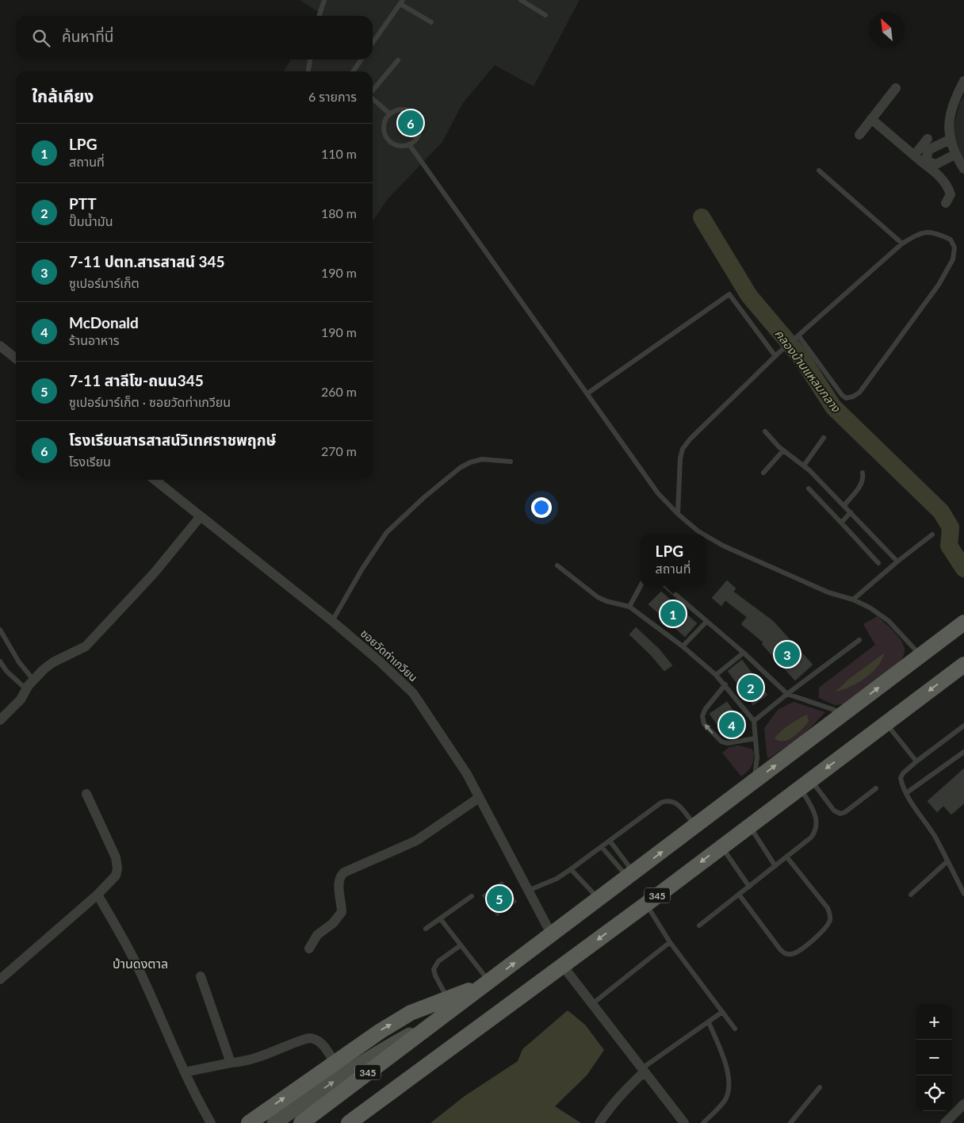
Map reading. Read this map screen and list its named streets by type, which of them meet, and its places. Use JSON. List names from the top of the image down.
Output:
{
  "streets": {
    "main road": ["345"],
    "street": ["ซอยวัดท่าเกวียน"]
  },
  "crossings": [
    ["ซอยวัดท่าเกวียน", "345"]
  ],
  "districts": ["บ้านดงตาล"],
  "water": ["คลองบ้านแหลมกลาง"],
  "north": "top left",
  "page": {
    "search": "ค้นหาที่นี่",
    "heading": ["ใกล้เคียง", "6 รายการ"],
    "pins": [
      "6",
      "1",
      "3",
      "2",
      "4",
      "5"
    ],
    "list": [
      {
        "mark": "1",
        "name": "LPG",
        "note": "สถานที่",
        "value": "110 m"
      },
      {
        "mark": "2",
        "name": "PTT",
        "note": "ปั๊มน้ำมัน",
        "value": "180 m"
      },
      {
        "mark": "3",
        "name": "7-11 ปตท.สารสาสน์ 345",
        "note": "ซูเปอร์มาร์เก็ต",
        "value": "190 m"
      },
      {
        "mark": "4",
        "name": "McDonald",
        "note": "ร้านอาหาร",
        "value": "190 m"
      },
      {
        "mark": "5",
        "name": "7-11 สาลีโข-ถนน345",
        "note": "ซูเปอร์มาร์เก็ต · ซอยวัดท่าเกวียน",
        "value": "260 m"
      },
      {
        "mark": "6",
        "name": "โรงเรียนสารสาสน์วิเทศราชพฤกษ์",
        "note": "โรงเรียน",
        "value": "270 m"
      }
    ],
    "popup": ["LPG", "สถานที่"],
    "map_buttons": ["+", "−"]
  }
}
